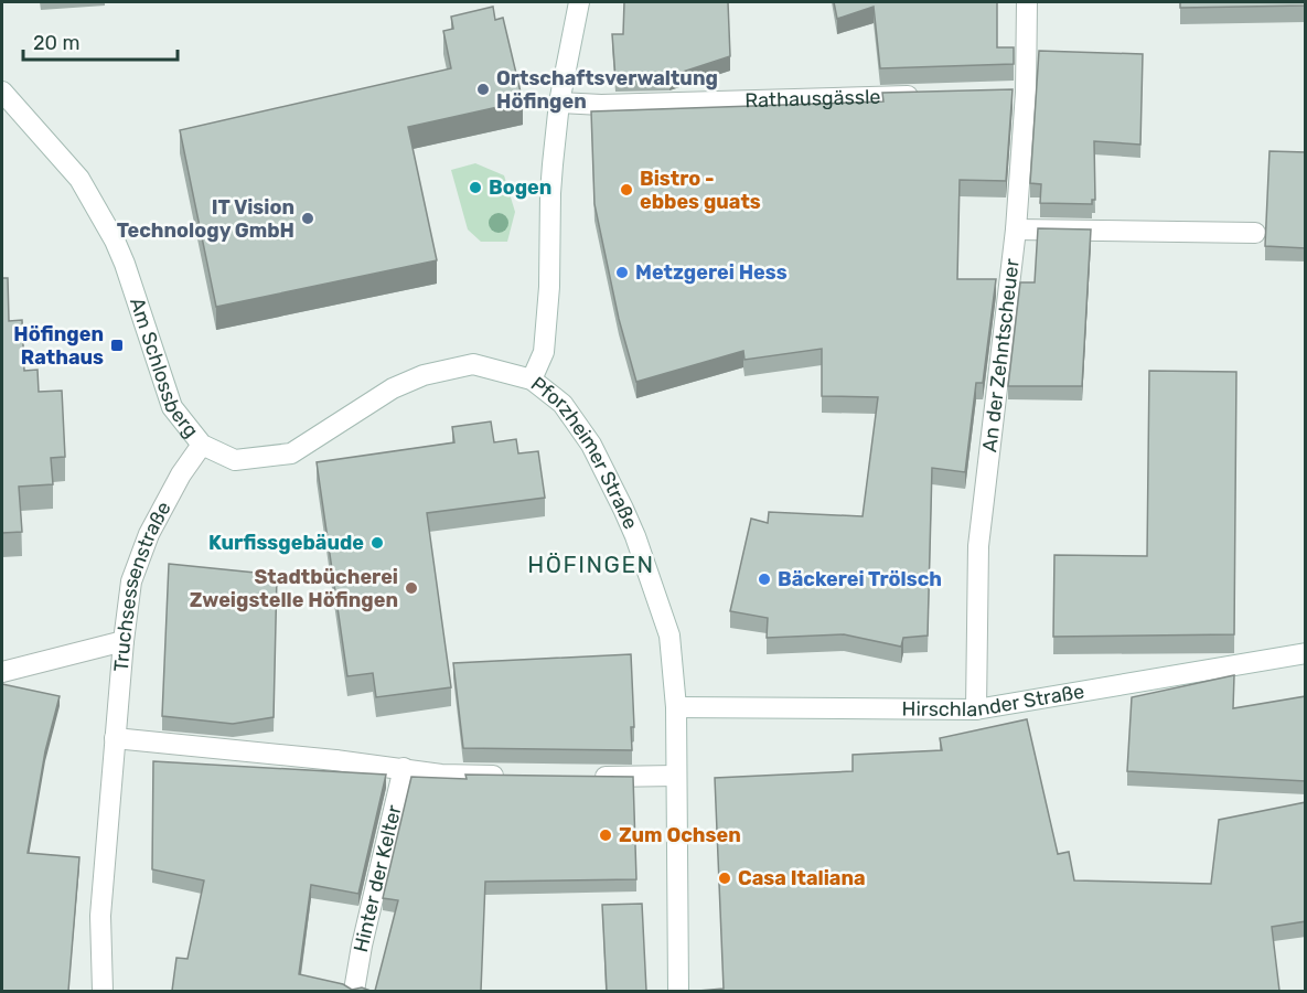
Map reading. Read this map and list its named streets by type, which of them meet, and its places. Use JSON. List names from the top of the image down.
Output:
{
  "streets": {
    "street": [
      "Rathausgässle",
      "An der Zehntscheuer",
      "Am Schlossberg",
      "Pforzheimer Straße",
      "Truchsessenstraße",
      "Hirschlander Straße",
      "Hinter der Kelter"
    ]
  },
  "crossings": [
    ["Rathausgässle", "Pforzheimer Straße"],
    ["An der Zehntscheuer", "Hirschlander Straße"],
    ["Am Schlossberg", "Pforzheimer Straße"],
    ["Am Schlossberg", "Truchsessenstraße"],
    ["Pforzheimer Straße", "Hirschlander Straße"]
  ],
  "districts": ["HÖFINGEN"],
  "places": {
    "other": [
      "Ortschaftsverwaltung Höfingen",
      "Bogen",
      "Bistro - ebbes guats",
      "IT Vision Technology GmbH",
      "Metzgerei Hess",
      "Kurfissgebäude",
      "Bäckerei Trölsch",
      "Stadtbücherei Zweigstelle Höfingen",
      "Zum Ochsen",
      "Casa Italiana"
    ],
    "transit": ["Höfingen Rathaus"]
  },
  "scale_bar": "20 m"
}
